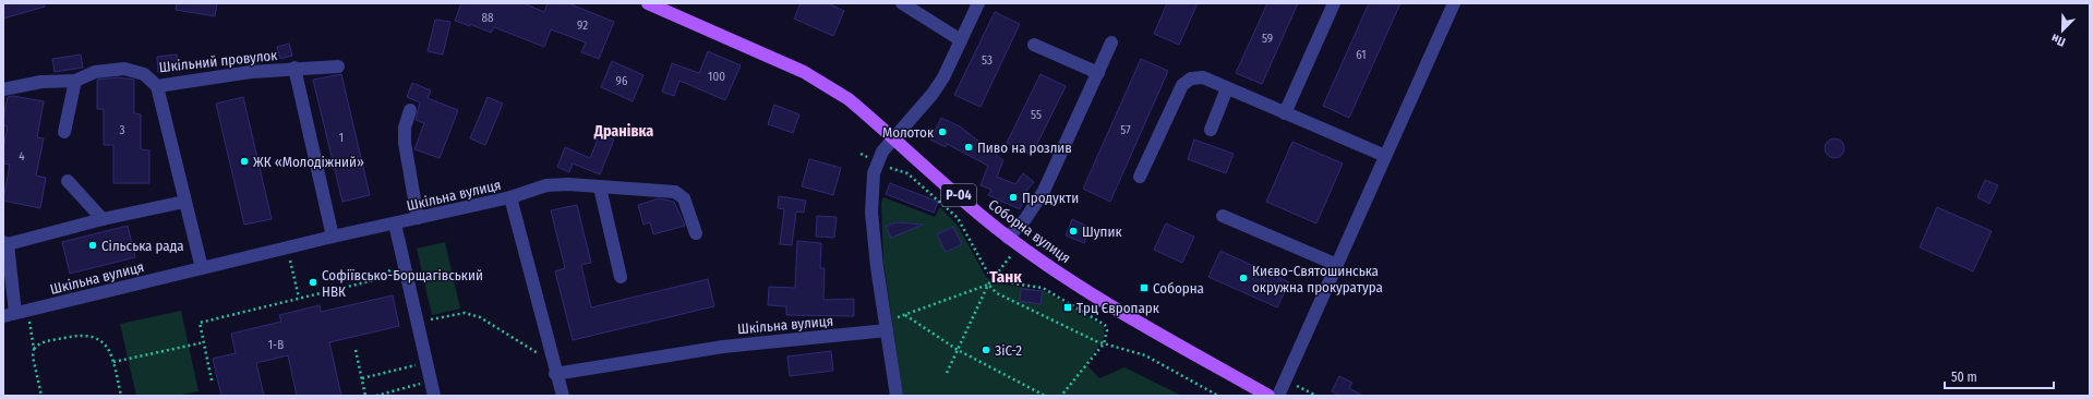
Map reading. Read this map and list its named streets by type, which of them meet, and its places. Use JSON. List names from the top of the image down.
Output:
{
  "streets": {
    "main road": ["Р-04", "Соборна вулиця"],
    "street": ["Шкільний провулок", "Шкільна вулиця"]
  },
  "districts": ["Дранівка", "Танк"],
  "places": {
    "other": [
      "Молоток",
      "Пиво на розлив",
      "ЖК «Молодіжний»",
      "Продукти",
      "Шупик",
      "Сільська рада",
      "Києво-Святошинська окружна прокуратура",
      "Софіївсько-Борщагівський НВК",
      "ЗіС-2"
    ],
    "transit": ["Соборна", "Трц Європарк"]
  },
  "house_numbers": [
    "88",
    "92",
    "59",
    "61",
    "53",
    "100",
    "96",
    "55",
    "3",
    "57",
    "1",
    "4",
    "1-В"
  ],
  "scale_bar": "50 m",
  "north": "bottom left"
}
